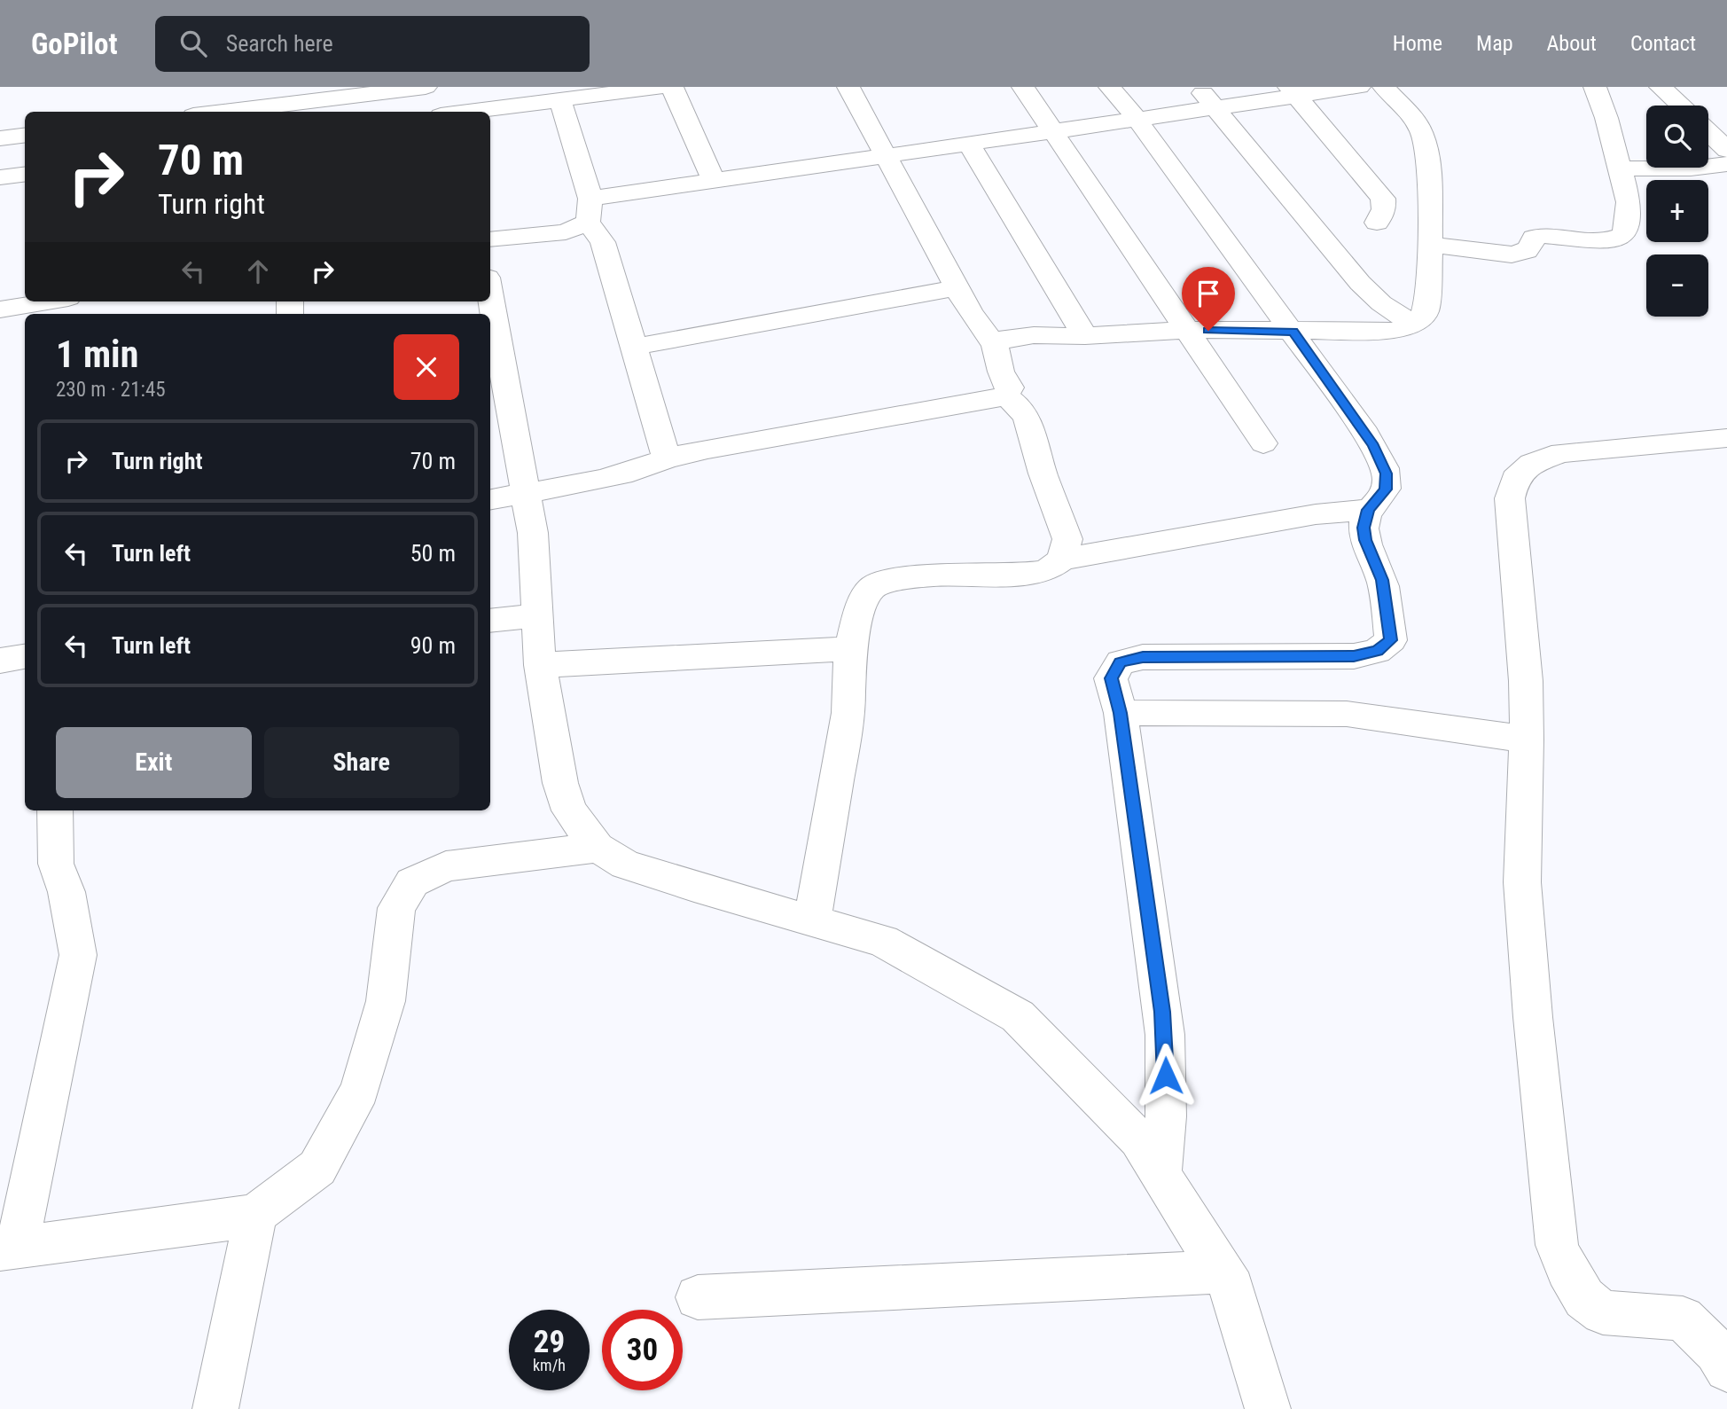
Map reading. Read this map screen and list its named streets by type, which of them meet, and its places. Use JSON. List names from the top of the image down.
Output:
{
  "page": {
    "header": "GoPilot",
    "search": "Search here",
    "nav": [
      "Home",
      "Map",
      "About",
      "Contact"
    ],
    "map_buttons": ["+", "−"],
    "turn": ["70 m", "Turn right"],
    "heading": ["1 min", "230 m · 21:45"],
    "list": [
      {
        "name": "Turn right",
        "value": "70 m"
      },
      {
        "name": "Turn left",
        "value": "50 m"
      },
      {
        "name": "Turn left",
        "value": "90 m"
      }
    ],
    "buttons": ["Exit", "Share"],
    "speed": "29 km/h",
    "limit": "30"
  }
}
